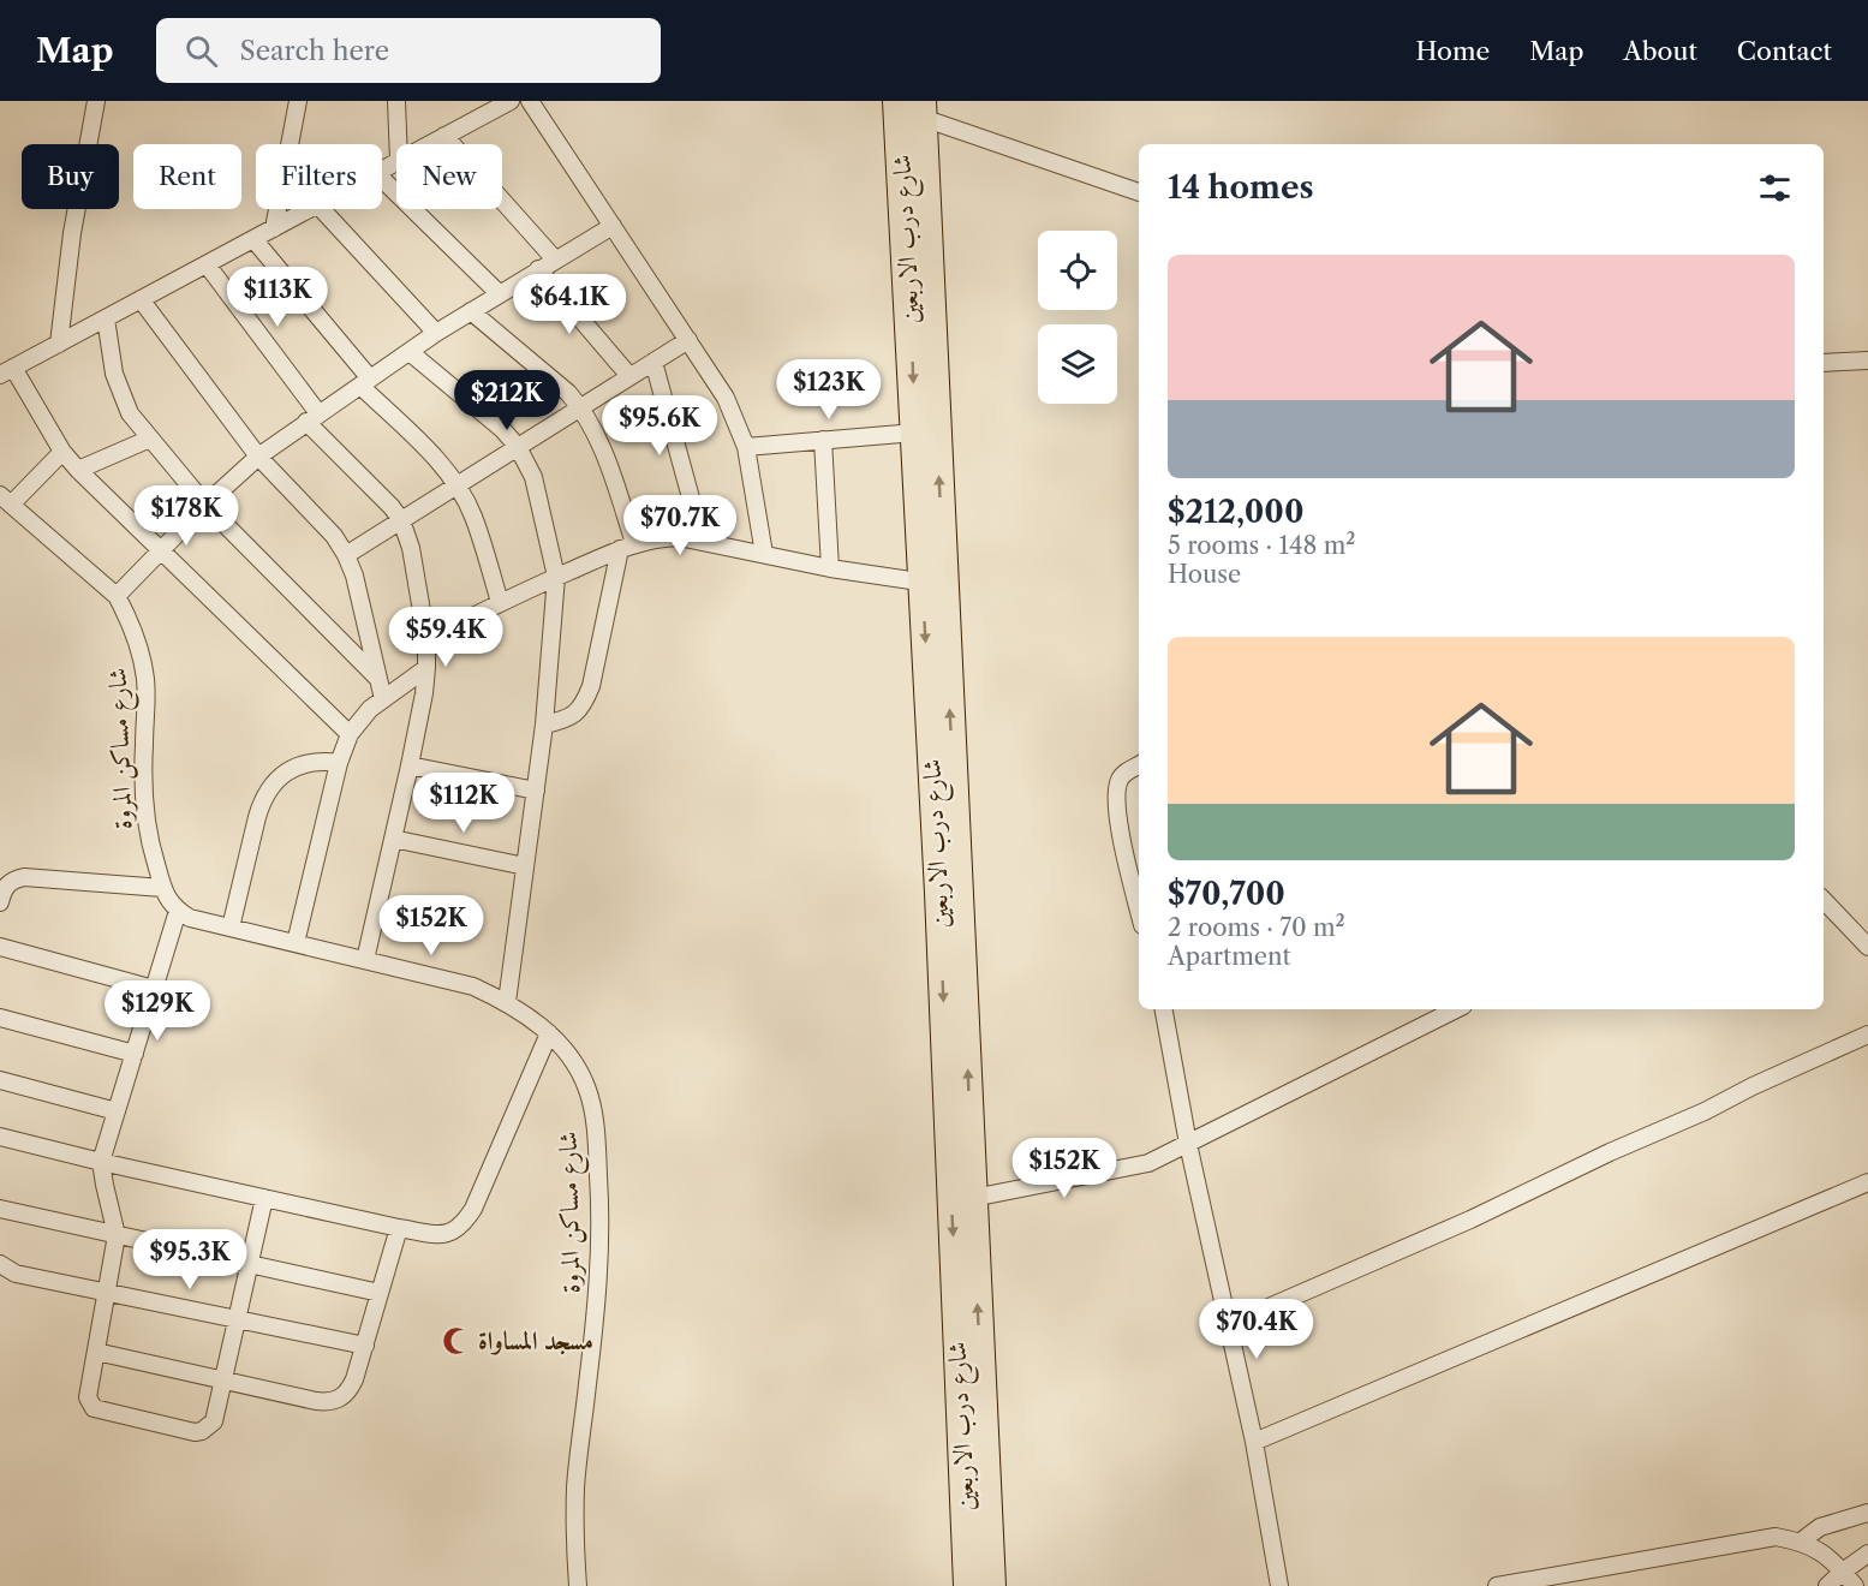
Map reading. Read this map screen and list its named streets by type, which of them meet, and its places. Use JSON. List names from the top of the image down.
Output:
{
  "streets": {
    "highway": ["شارع درب الاربعين"],
    "street": ["شارع مساكن المروة"]
  },
  "places": {
    "mosque": ["مسجد المساواة"]
  },
  "page": {
    "header": "Map",
    "search": "Search here",
    "nav": [
      "Home",
      "Map",
      "About",
      "Contact"
    ],
    "chip": [
      "Buy",
      "Rent",
      "Filters",
      "New"
    ],
    "heading": "14 homes",
    "list": [
      {
        "name": "$212,000",
        "note": "5 rooms · 148 m² · House"
      },
      {
        "name": "$70,700",
        "note": "2 rooms · 70 m² · Apartment"
      }
    ],
    "price": [
      "$113K",
      "$64.1K",
      "$123K",
      "$212K",
      "$95.6K",
      "$178K",
      "$70.7K",
      "$59.4K",
      "$112K",
      "$152K",
      "$129K",
      "$152K",
      "$95.3K",
      "$70.4K"
    ]
  }
}
